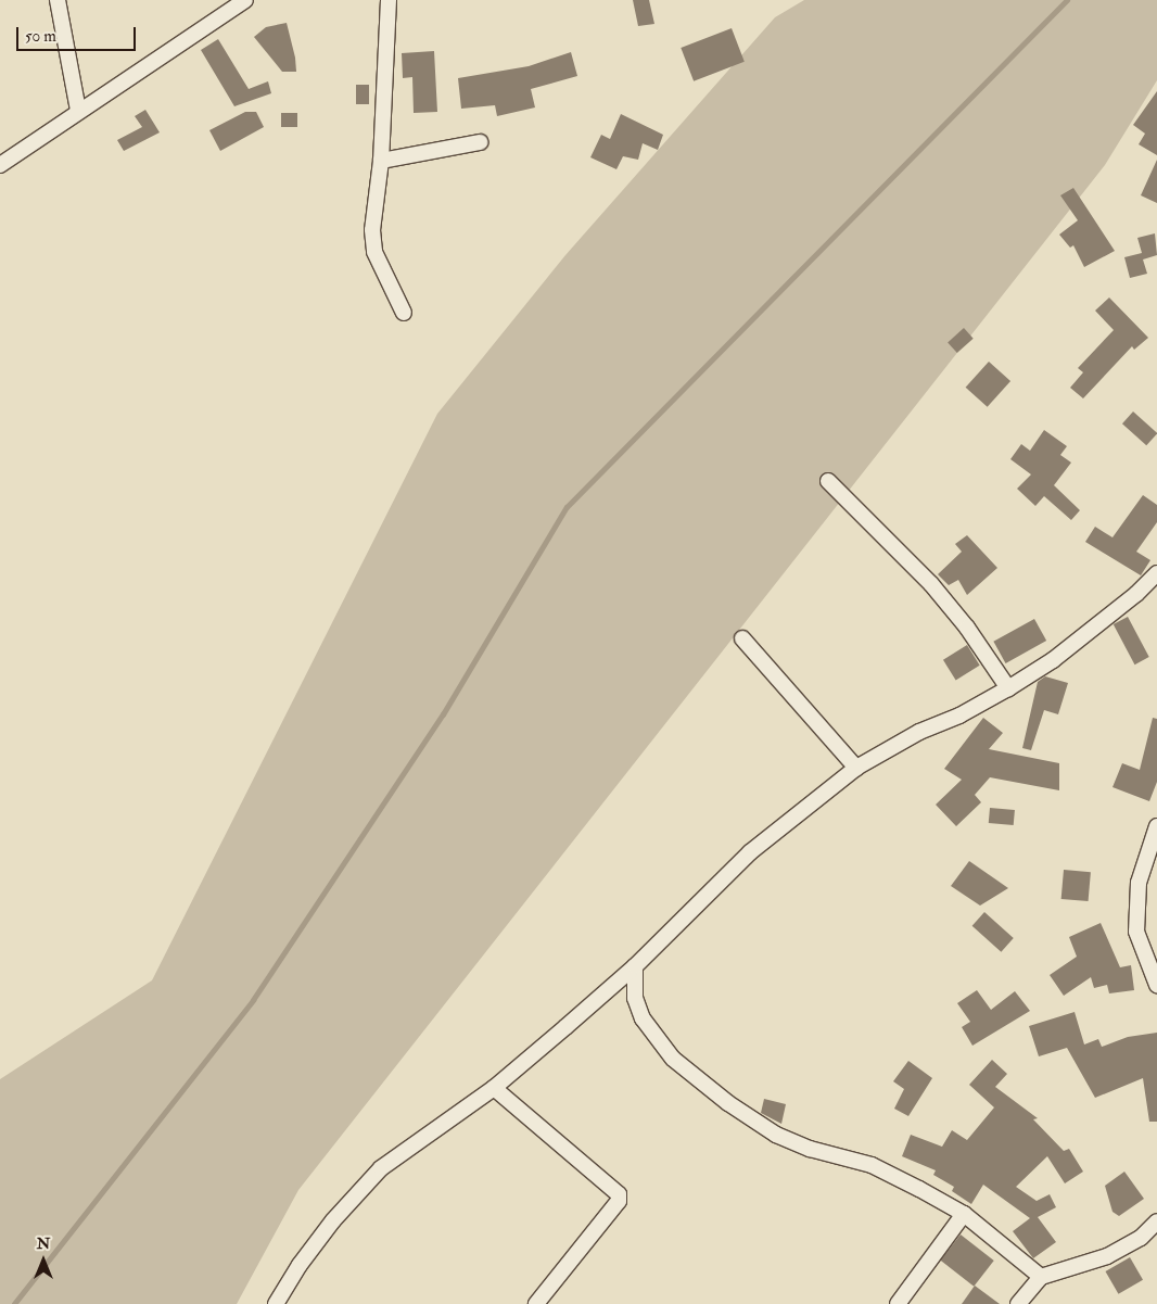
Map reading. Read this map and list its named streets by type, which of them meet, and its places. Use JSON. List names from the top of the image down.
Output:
{
  "scale_bar": "50 m",
  "north": "top"
}
